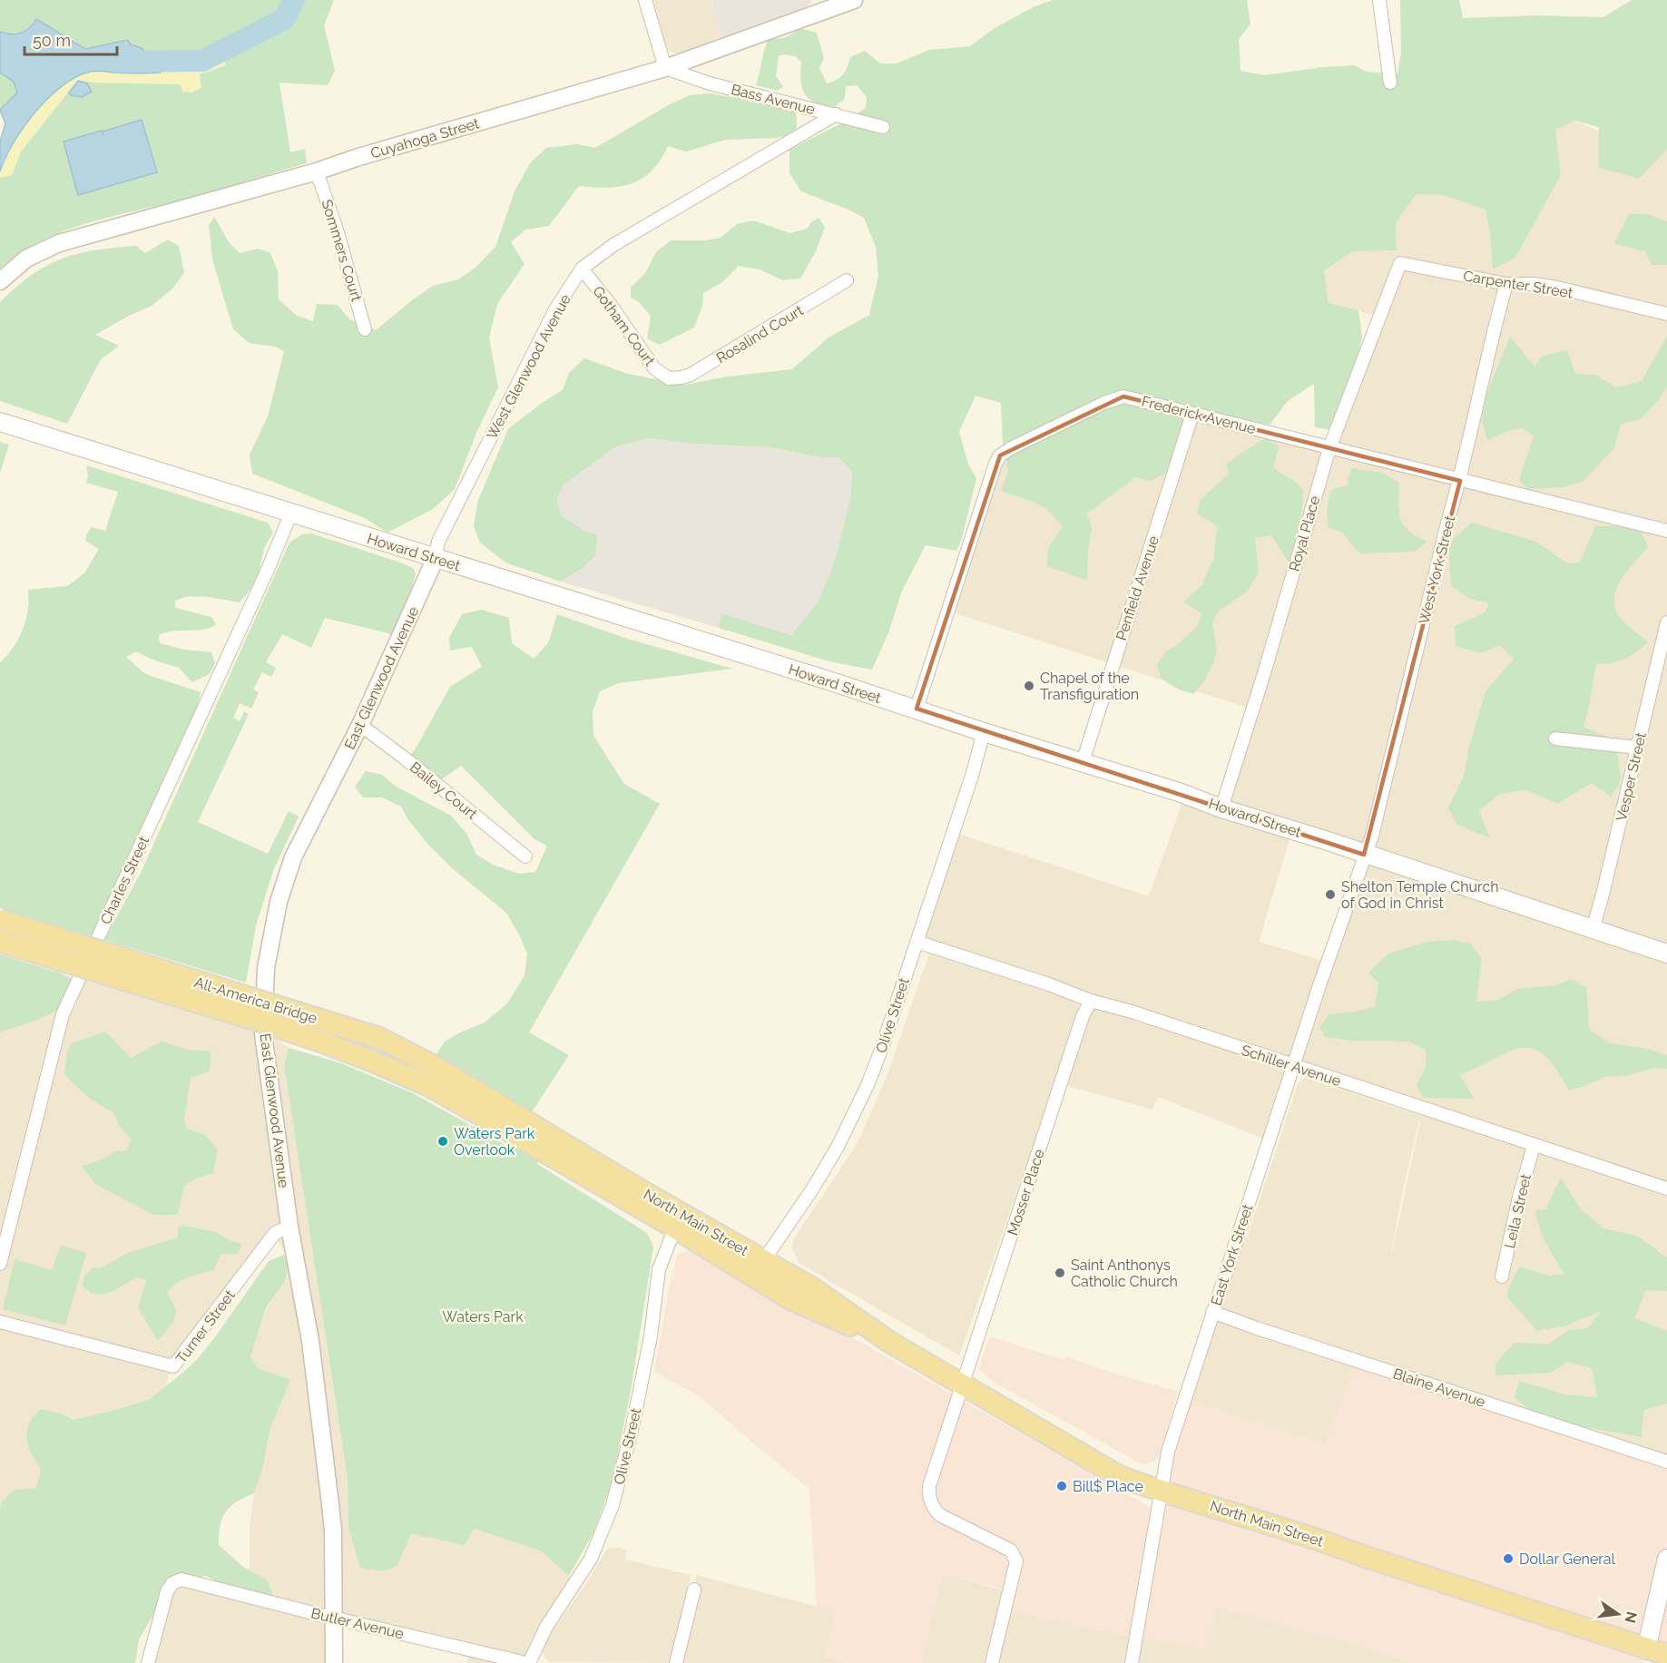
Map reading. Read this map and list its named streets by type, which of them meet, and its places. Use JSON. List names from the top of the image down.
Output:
{
  "streets": {
    "main road": ["Howard Street", "All-America Bridge", "North Main Street"],
    "street": [
      "Bass Avenue",
      "Cuyahoga Street",
      "Sommers Court",
      "Carpenter Street",
      "Gotham Court",
      "Rosalind Court",
      "West Glenwood Avenue",
      "Frederick Avenue",
      "Royal Place",
      "West York Street",
      "Penfield Avenue",
      "East Glenwood Avenue",
      "Vesper Street",
      "Bailey Court",
      "Charles Street",
      "Olive Street",
      "Schiller Avenue",
      "Mosser Place",
      "Leila Street",
      "East York Street",
      "Turner Street",
      "Blaine Avenue",
      "Butler Avenue"
    ]
  },
  "crossings": [
    ["Bass Avenue", "Cuyahoga Street"],
    ["Bass Avenue", "West Glenwood Avenue"],
    ["Cuyahoga Street", "Sommers Court"],
    ["Carpenter Street", "Royal Place"],
    ["Carpenter Street", "West York Street"],
    ["Gotham Court", "Rosalind Court"],
    ["Gotham Court", "West Glenwood Avenue"],
    ["West Glenwood Avenue", "Howard Street"],
    ["West Glenwood Avenue", "East Glenwood Avenue"],
    ["Frederick Avenue", "Royal Place"],
    ["Frederick Avenue", "Howard Street"],
    ["Frederick Avenue", "West York Street"],
    ["Frederick Avenue", "Penfield Avenue"],
    ["Royal Place", "Howard Street"],
    ["Howard Street", "West York Street"],
    ["Howard Street", "Penfield Avenue"],
    ["Howard Street", "East Glenwood Avenue"],
    ["Howard Street", "Vesper Street"],
    ["Howard Street", "Charles Street"],
    ["Howard Street", "Olive Street"],
    ["Howard Street", "East York Street"],
    ["West York Street", "East York Street"],
    ["East Glenwood Avenue", "Bailey Court"],
    ["East Glenwood Avenue", "Turner Street"],
    ["East Glenwood Avenue", "Butler Avenue"],
    ["All-America Bridge", "North Main Street"],
    ["Olive Street", "Schiller Avenue"],
    ["Olive Street", "North Main Street"],
    ["Olive Street", "Butler Avenue"],
    ["Schiller Avenue", "Mosser Place"],
    ["Schiller Avenue", "Leila Street"],
    ["Schiller Avenue", "East York Street"],
    ["Mosser Place", "North Main Street"],
    ["North Main Street", "East York Street"],
    ["East York Street", "Blaine Avenue"]
  ],
  "parks": ["Waters Park"],
  "places": [
    "Chapel of the Transfiguration",
    "Shelton Temple Church of God in Christ",
    "Waters Park Overlook",
    "Saint Anthonys Catholic Church",
    "Bill$ Place",
    "Dollar General"
  ],
  "scale_bar": "50 m",
  "north": "right"
}
